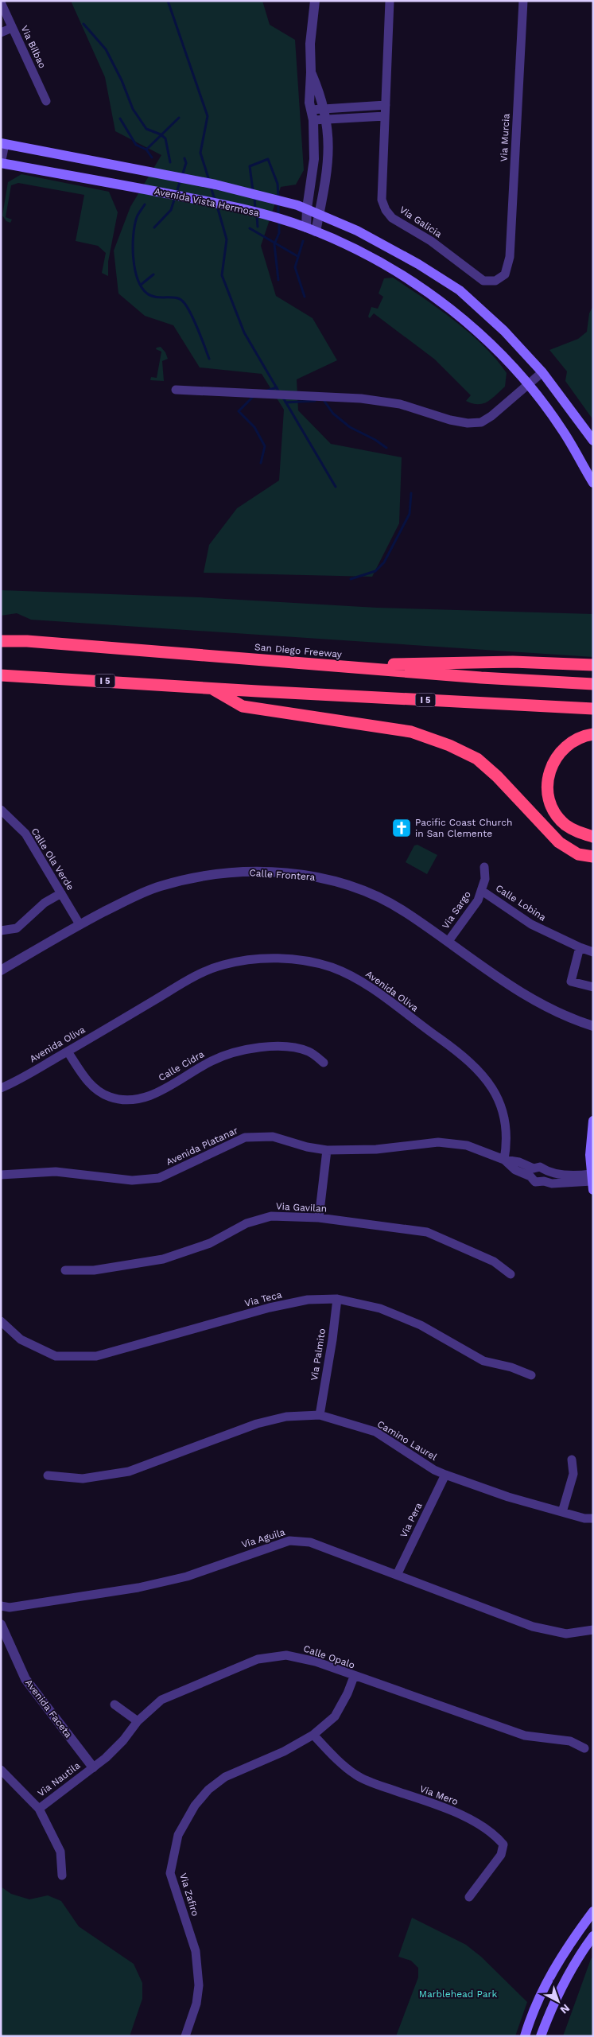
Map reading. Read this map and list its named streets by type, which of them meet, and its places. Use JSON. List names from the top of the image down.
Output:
{
  "streets": {
    "highway": ["San Diego Freeway", "I 5"],
    "main road": ["Avenida Vista Hermosa"],
    "street": [
      "Via Bilbao",
      "Via Murcia",
      "Via Galicia",
      "Calle Ola Verde",
      "Calle Frontera",
      "Calle Lobina",
      "Via Sargo",
      "Avenida Oliva",
      "Calle Cidra",
      "Avenida Platanar",
      "Via Gavilan",
      "Via Teca",
      "Via Palmito",
      "Camino Laurel",
      "Via Pera",
      "Via Aguila",
      "Calle Opalo",
      "Avenida Faceta",
      "Via Nautila",
      "Via Mero",
      "Via Zafiro"
    ]
  },
  "crossings": [
    ["Via Murcia", "Via Galicia"],
    ["Calle Ola Verde", "Calle Frontera"],
    ["Calle Frontera", "Via Sargo"],
    ["Calle Lobina", "Via Sargo"],
    ["Avenida Oliva", "Calle Cidra"],
    ["Avenida Oliva", "Avenida Platanar"],
    ["Via Teca", "Via Palmito"],
    ["Via Palmito", "Camino Laurel"],
    ["Camino Laurel", "Via Pera"],
    ["Via Pera", "Via Aguila"],
    ["Calle Opalo", "Avenida Faceta"],
    ["Calle Opalo", "Via Nautila"],
    ["Calle Opalo", "Via Zafiro"],
    ["Avenida Faceta", "Via Nautila"],
    ["Via Mero", "Via Zafiro"]
  ],
  "parks": ["Marblehead Park"],
  "places": {
    "church": ["Pacific Coast Church in San Clemente"]
  },
  "north": "bottom right"
}
